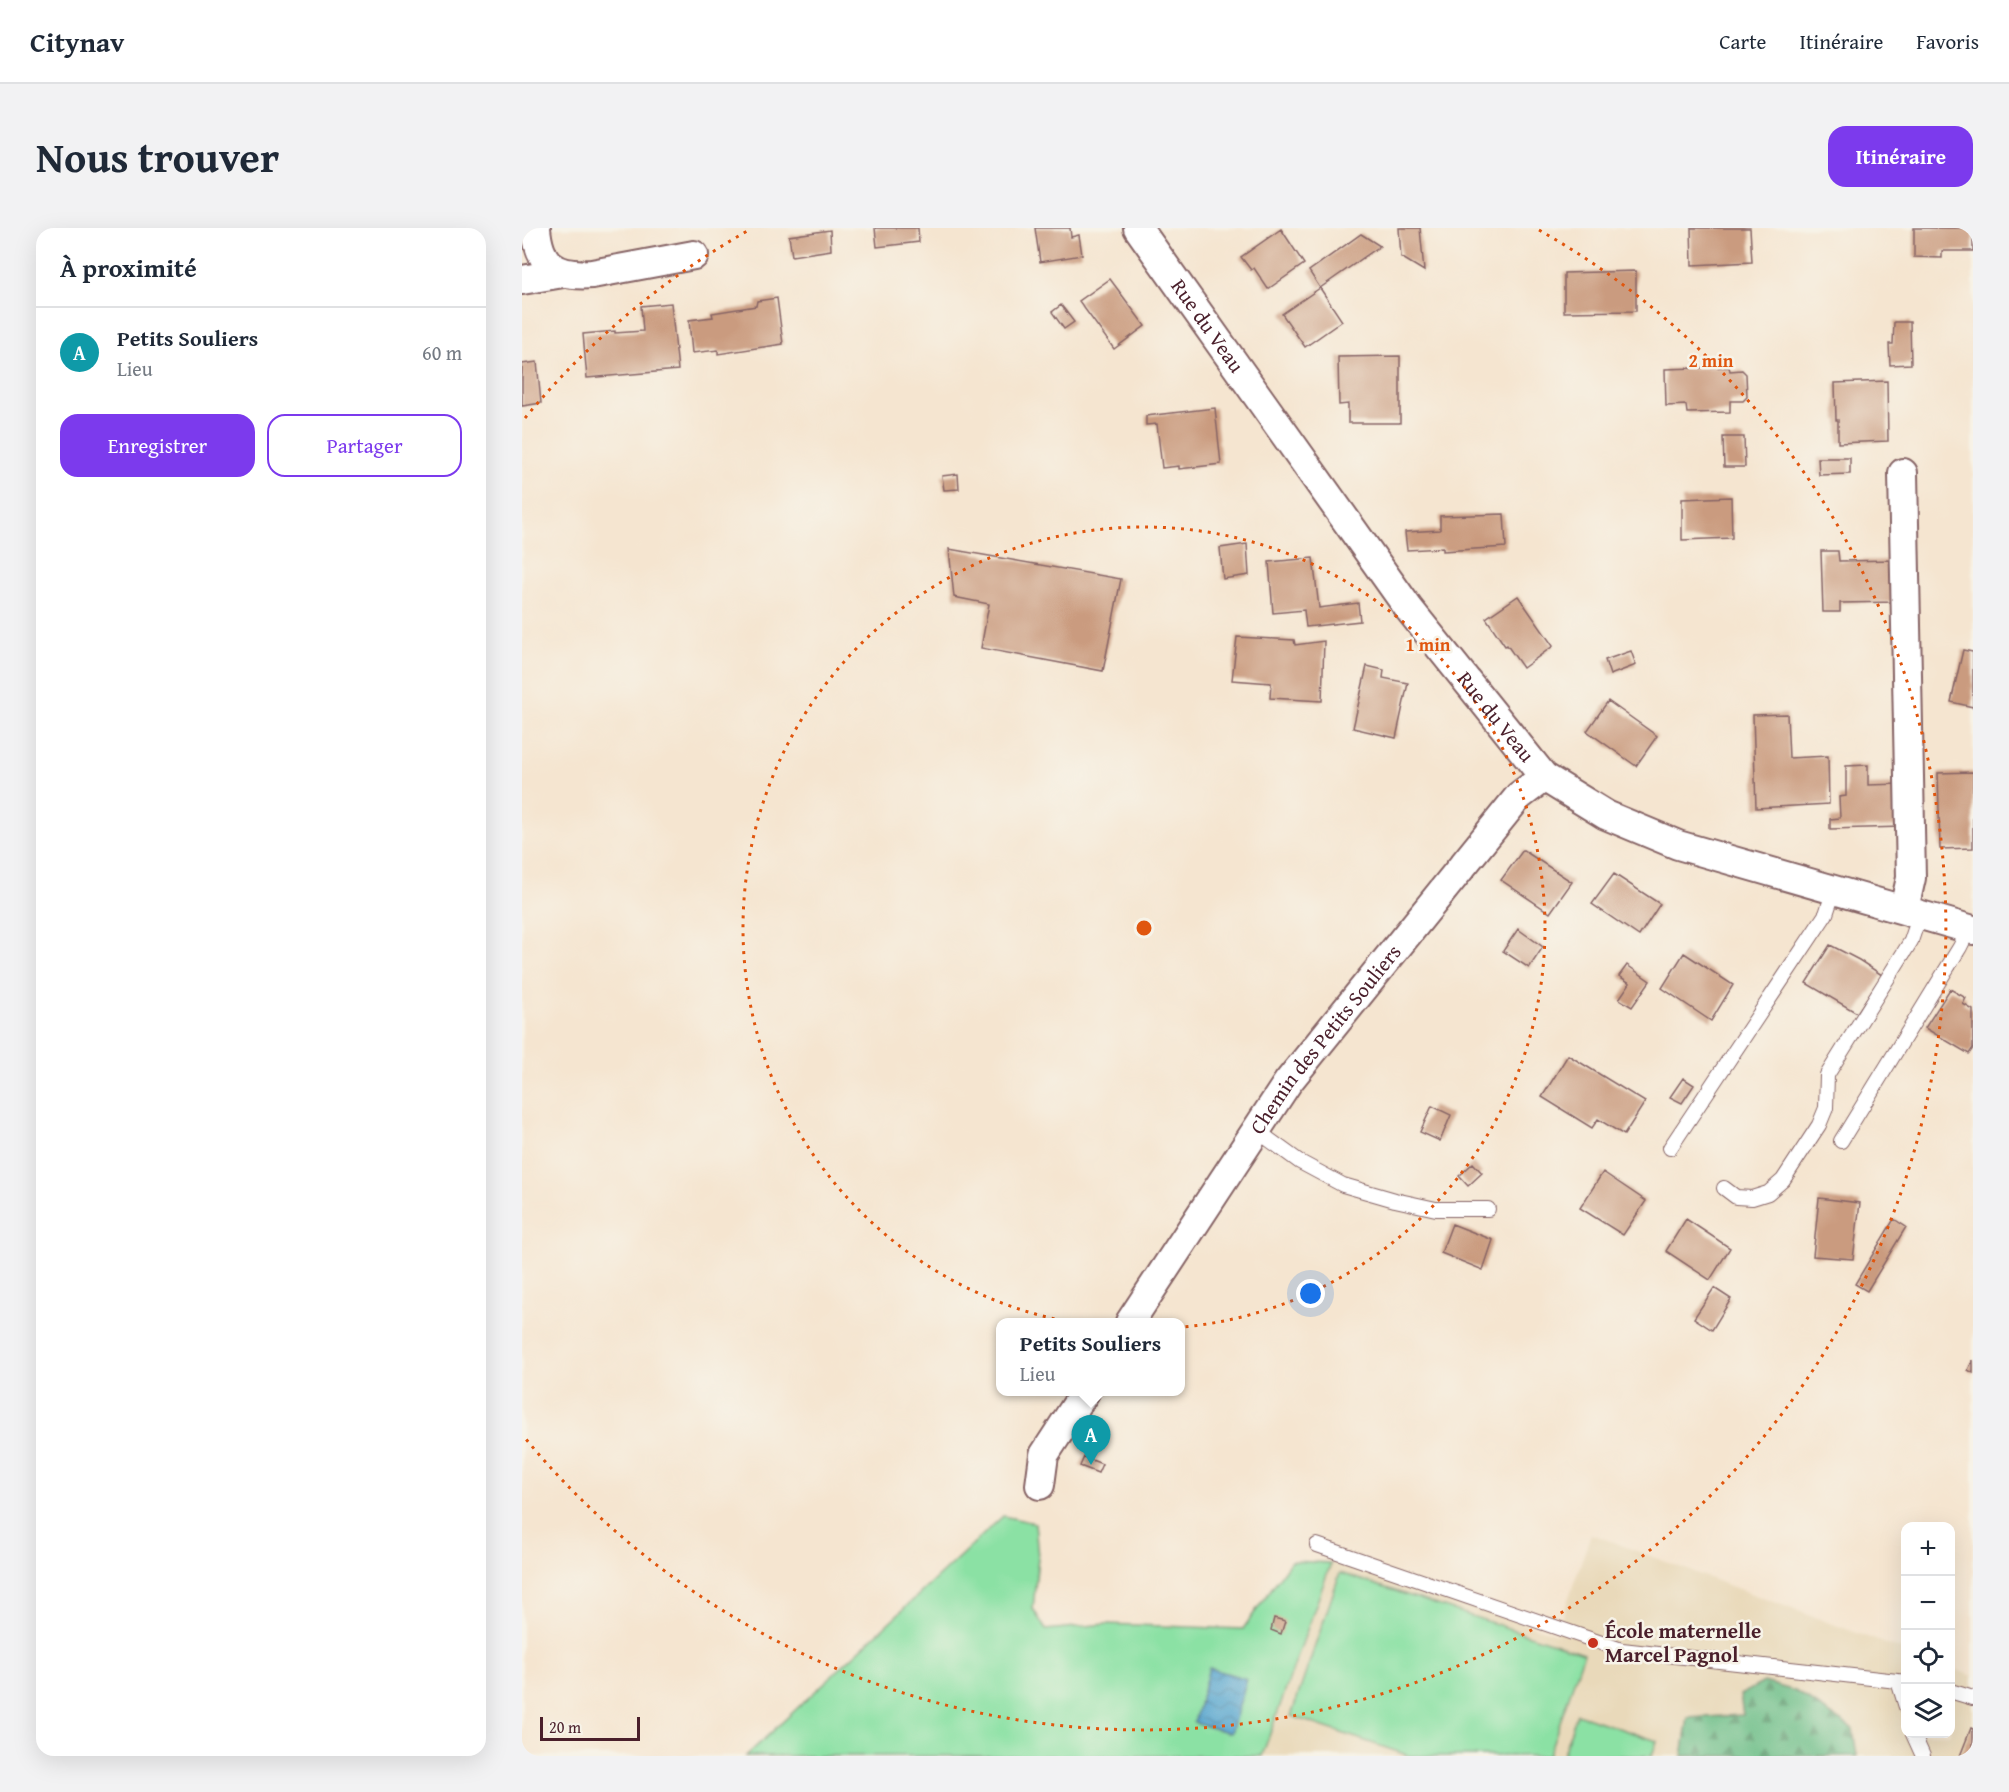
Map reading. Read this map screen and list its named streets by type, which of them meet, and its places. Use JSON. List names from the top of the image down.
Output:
{
  "streets": {
    "street": ["Rue du Veau", "Chemin des Petits Souliers"]
  },
  "crossings": [
    ["Rue du Veau", "Chemin des Petits Souliers"]
  ],
  "places": ["École maternelle Marcel Pagnol"],
  "scale_bar": "20 m",
  "page": {
    "header": "Citynav",
    "nav": ["Carte", "Itinéraire", "Favoris"],
    "title": "Nous trouver",
    "buttons": [
      "Itinéraire",
      ["Enregistrer", "Partager"]
    ],
    "heading": "À proximité",
    "list": [
      {
        "mark": "A",
        "name": "Petits Souliers",
        "note": "Lieu",
        "value": "60 m"
      }
    ],
    "popup": ["Petits Souliers", "Lieu"],
    "pins": "A",
    "map_buttons": ["+", "−"],
    "scale": "20 m"
  },
  "rings": ["2 min", "1 min"]
}
